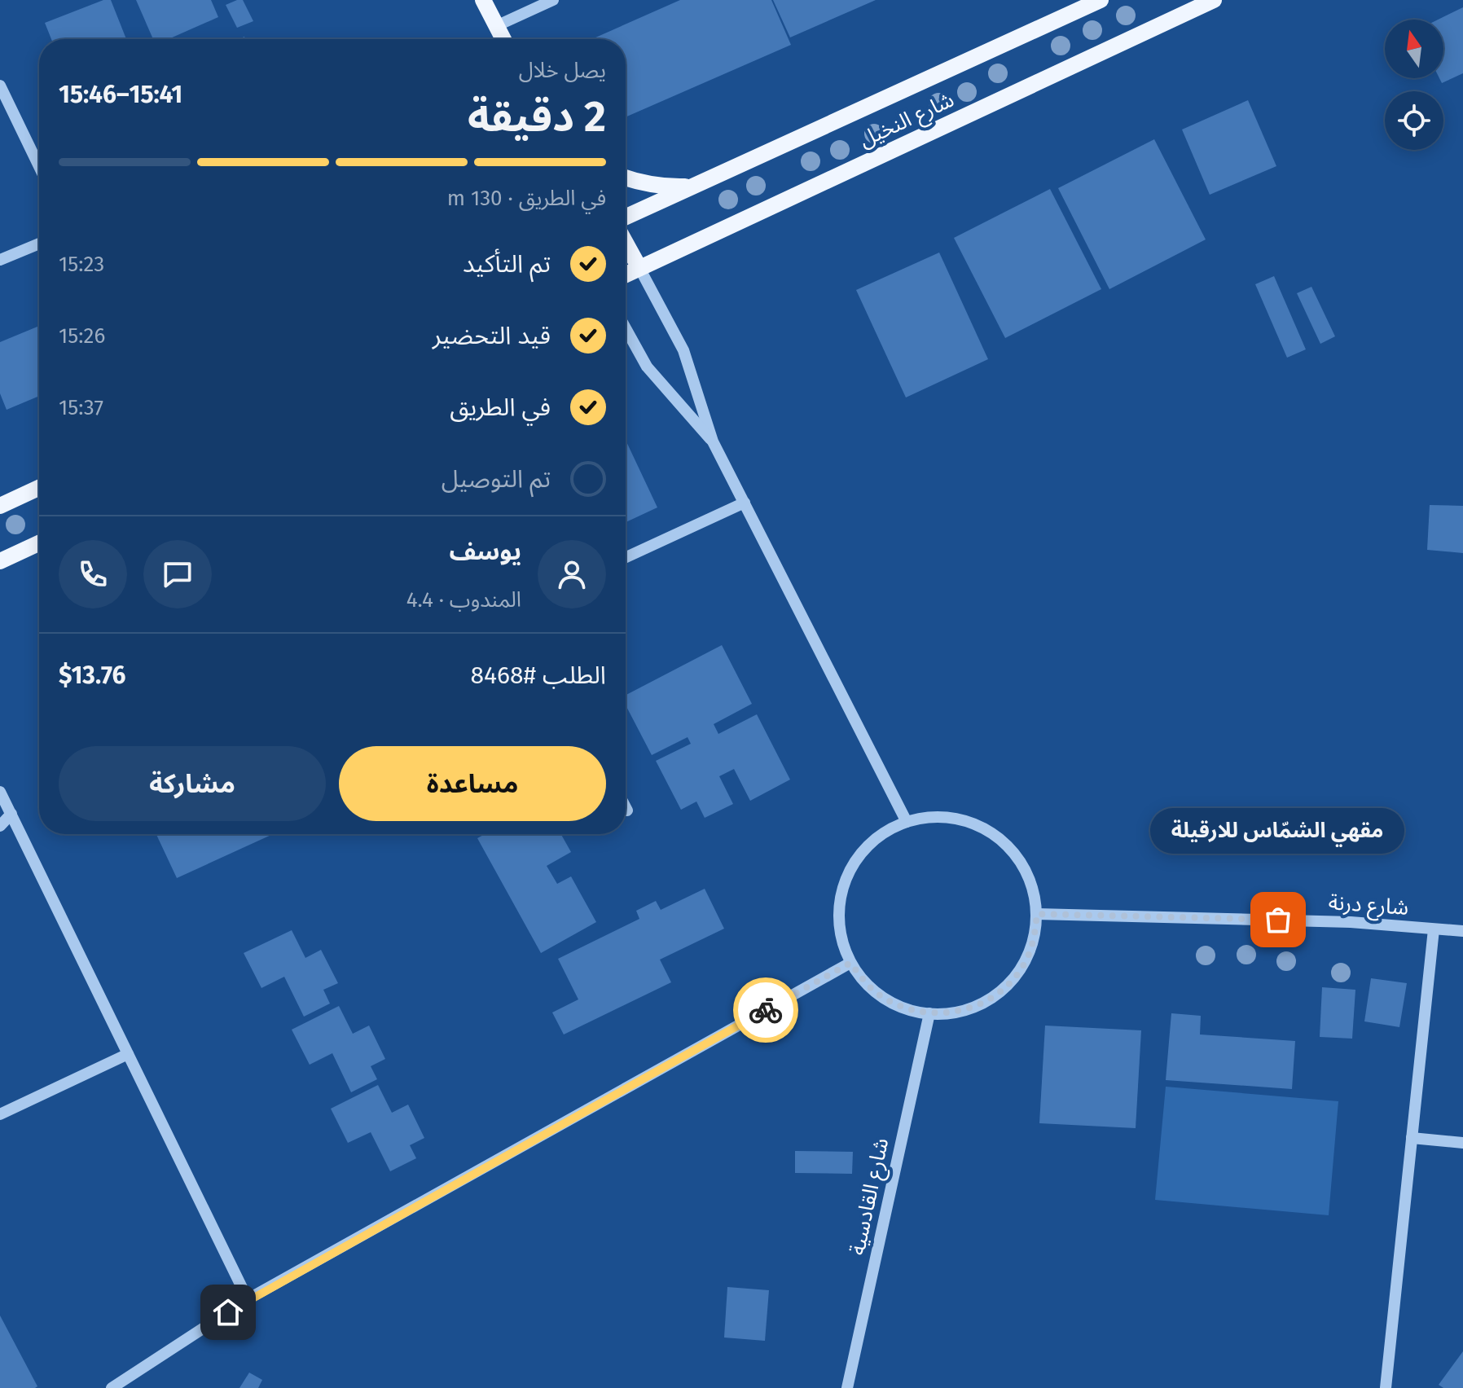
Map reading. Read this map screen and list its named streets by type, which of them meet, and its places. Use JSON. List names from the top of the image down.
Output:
{
  "streets": {
    "main road": ["شارع النخيل"],
    "street": ["شارع درنة", "شارع القادسية"]
  },
  "crossings": [
    ["شارع درنة", "شارع القادسية"]
  ],
  "places": ["مقهي الشمّاس للارقيلة"],
  "north": "top",
  "page": {
    "heading": ["2 دقيقة", "يصل خلال", "15:41–15:46"],
    "panel": [
      "يوسف",
      "المندوب · 4.4",
      "الطلب #8468",
      "$13.76"
    ],
    "bar": "في الطريق · 130 m",
    "list": [
      ["تم التأكيد", "15:23"],
      ["قيد التحضير", "15:26"],
      ["في الطريق", "15:37"],
      "تم التوصيل"
    ],
    "buttons": ["مساعدة", "مشاركة"],
    "bubble": "مقهي الشمّاس للارقيلة"
  }
}
